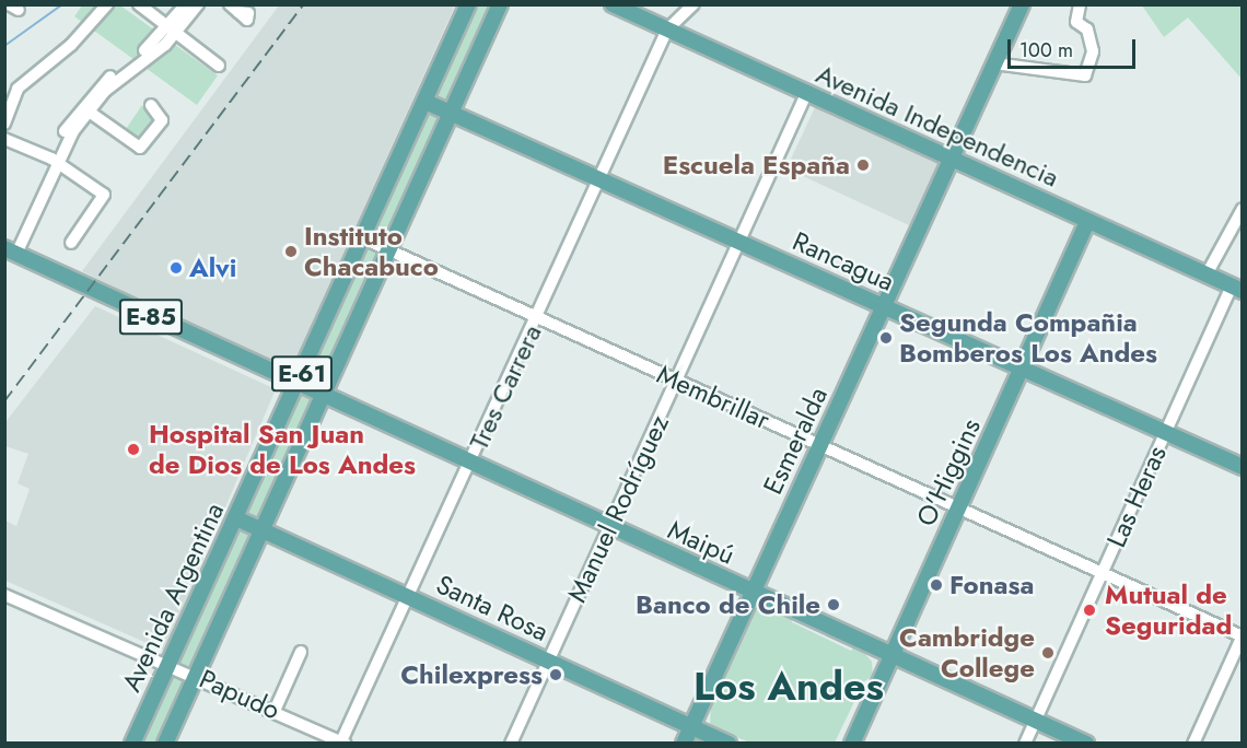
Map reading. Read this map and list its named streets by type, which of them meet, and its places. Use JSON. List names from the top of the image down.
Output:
{
  "streets": {
    "main road": [
      "Avenida Independencia",
      "Rancagua",
      "E-85",
      "E-61",
      "Esmeralda",
      "O'Higgins",
      "Maipú",
      "Avenida Argentina",
      "Santa Rosa"
    ],
    "street": [
      "Tres Carrera",
      "Membrillar",
      "Las Heras",
      "Manuel Rodríguez",
      "Papudo"
    ]
  },
  "crossings": [
    ["Avenida Independencia", "Tres Carrera"],
    ["Avenida Independencia", "Esmeralda"],
    ["Avenida Independencia", "O'Higgins"],
    ["Avenida Independencia", "Las Heras"],
    ["Avenida Independencia", "Manuel Rodríguez"],
    ["Rancagua", "Tres Carrera"],
    ["Rancagua", "Esmeralda"],
    ["Rancagua", "O'Higgins"],
    ["Rancagua", "Las Heras"],
    ["Rancagua", "Manuel Rodríguez"],
    ["Rancagua", "Avenida Argentina"],
    ["E-85", "Maipú"],
    ["E-85", "Avenida Argentina"],
    ["Tres Carrera", "Membrillar"],
    ["Tres Carrera", "Maipú"],
    ["Tres Carrera", "Santa Rosa"],
    ["Tres Carrera", "Papudo"],
    ["Membrillar", "Esmeralda"],
    ["Membrillar", "O'Higgins"],
    ["Membrillar", "Las Heras"],
    ["Membrillar", "Manuel Rodríguez"],
    ["Membrillar", "Avenida Argentina"],
    ["Esmeralda", "Maipú"],
    ["Esmeralda", "Santa Rosa"],
    ["O'Higgins", "Maipú"],
    ["Las Heras", "Maipú"],
    ["Manuel Rodríguez", "Maipú"],
    ["Manuel Rodríguez", "Santa Rosa"],
    ["Maipú", "Avenida Argentina"],
    ["Avenida Argentina", "Santa Rosa"],
    ["Avenida Argentina", "Papudo"]
  ],
  "districts": ["Los Andes"],
  "places": [
    "Escuela España",
    "Instituto Chacabuco",
    "Alvi",
    "Segunda Compañia Bomberos Los Andes",
    "Hospital San Juan de Dios de Los Andes",
    "Fonasa",
    "Banco de Chile",
    "Mutual de Seguridad",
    "Cambridge College",
    "Chilexpress"
  ],
  "scale_bar": "100 m"
}
